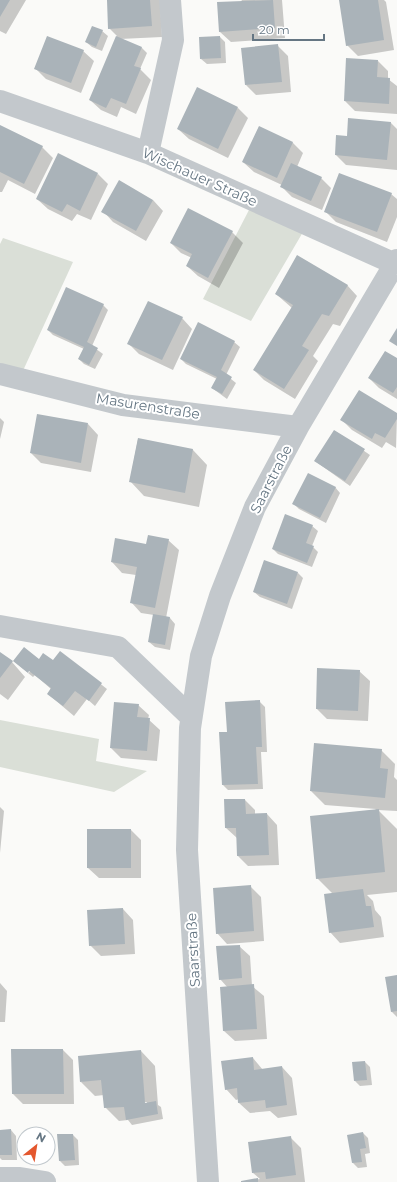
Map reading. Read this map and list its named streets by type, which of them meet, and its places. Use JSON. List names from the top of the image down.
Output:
{
  "streets": {
    "street": ["Wischauer Straße", "Masurenstraße", "Saarstraße"]
  },
  "crossings": [
    ["Wischauer Straße", "Saarstraße"],
    ["Masurenstraße", "Saarstraße"]
  ],
  "scale_bar": "20 m",
  "north": "top right"
}
